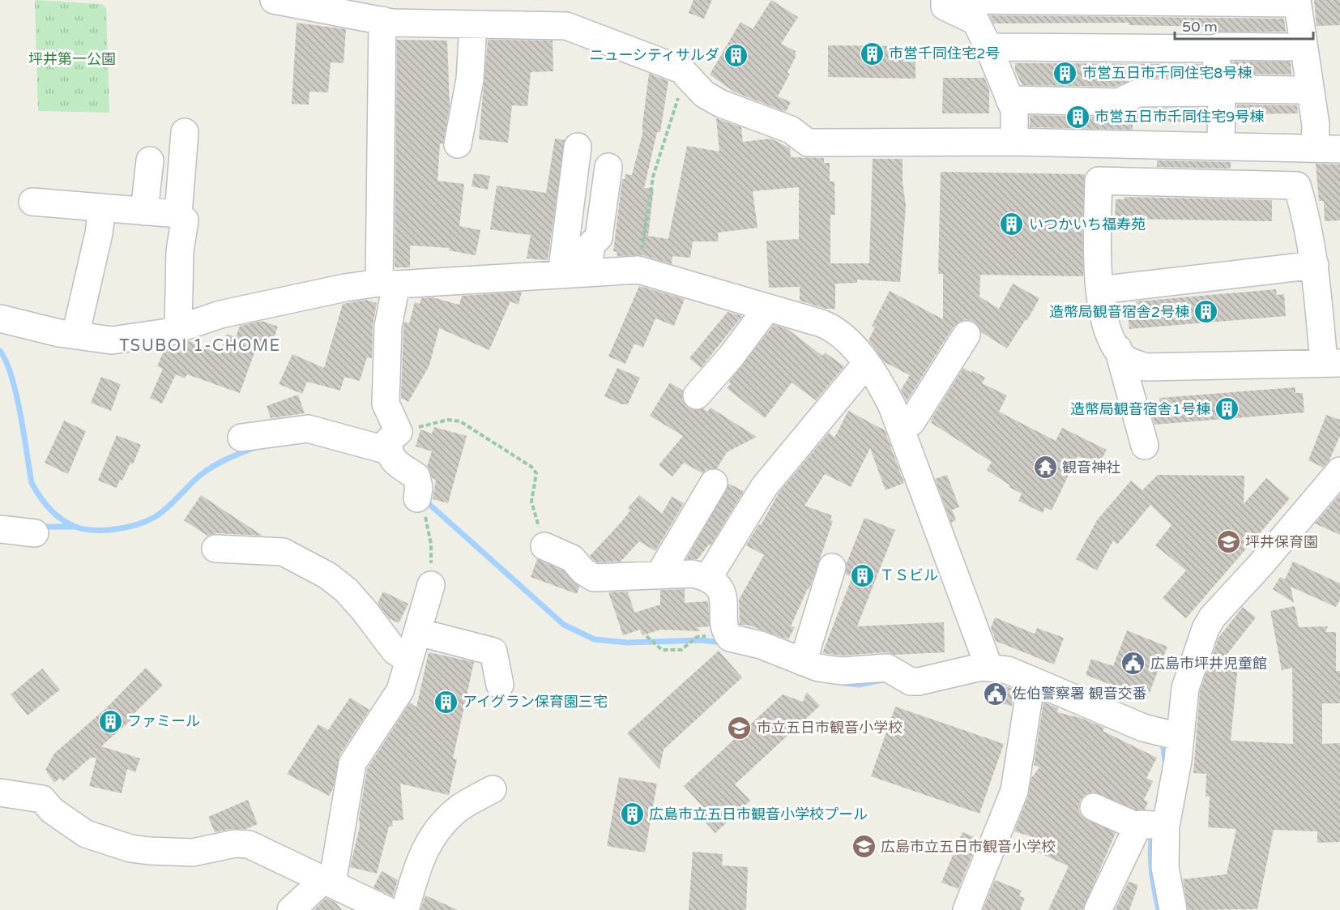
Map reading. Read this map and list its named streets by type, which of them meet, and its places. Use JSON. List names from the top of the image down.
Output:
{
  "districts": ["TSUBOI 1-CHOME"],
  "parks": ["坪井第一公園"],
  "places": {
    "building": [
      "市営千同住宅2号",
      "ニューシティサルダ",
      "市営五日市千同住宅8号棟",
      "市営五日市千同住宅9号棟",
      "いつかいち福寿苑",
      "造幣局観音宿舎2号棟",
      "造幣局観音宿舎1号棟",
      "ＴＳビル",
      "アイグラン保育園三宅",
      "ファミール",
      "広島市立五日市観音小学校プール"
    ],
    "temple": ["観音神社"],
    "school or university": ["坪井保育園", "市立五日市観音小学校", "広島市立五日市観音小学校"],
    "public building": ["広島市坪井児童館", "佐伯警察署 観音交番"]
  },
  "scale_bar": "50 m"
}
